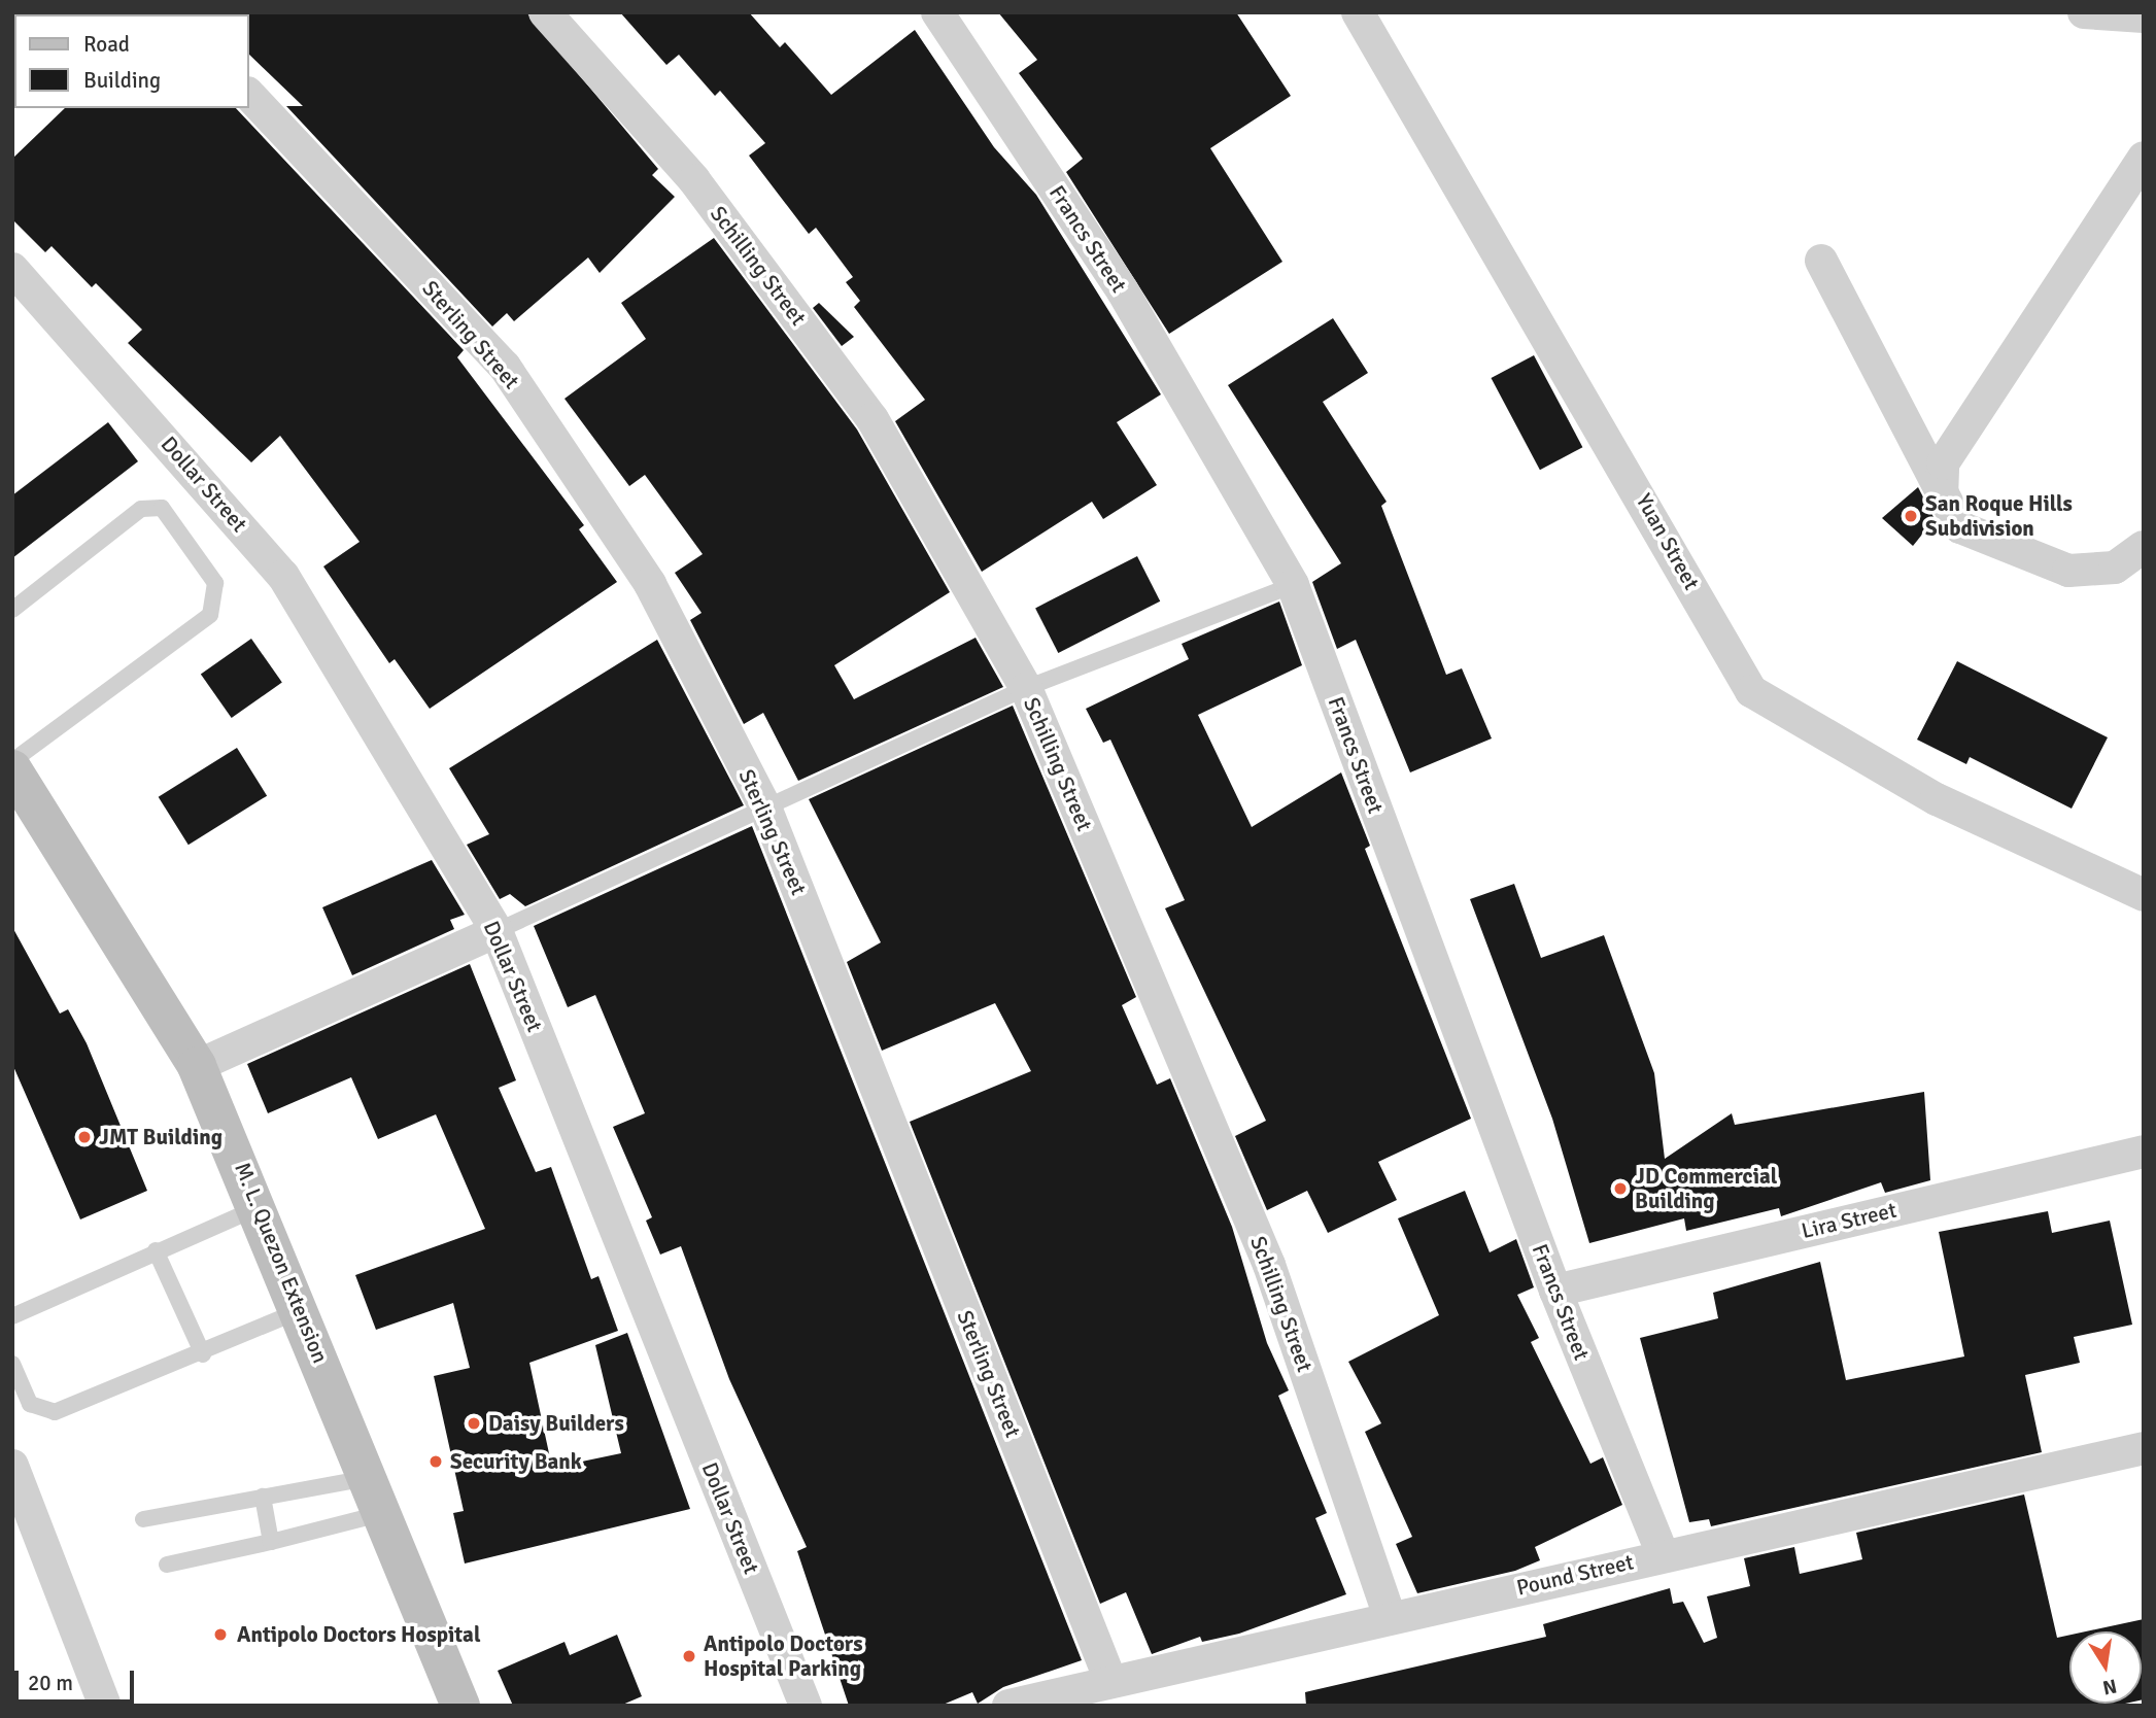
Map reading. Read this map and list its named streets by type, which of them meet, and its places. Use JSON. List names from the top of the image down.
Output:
{
  "streets": {
    "main road": ["M. L. Quezon Extension"],
    "street": [
      "Francs Street",
      "Schilling Street",
      "Sterling Street",
      "Dollar Street",
      "Yuan Street",
      "Lira Street",
      "Pound Street"
    ]
  },
  "crossings": [
    ["Francs Street", "Lira Street"],
    ["Francs Street", "Pound Street"],
    ["Schilling Street", "Pound Street"],
    ["Sterling Street", "Pound Street"]
  ],
  "places": [
    "San Roque Hills Subdivision",
    "JMT Building",
    "JD Commercial Building",
    "Daisy Builders",
    "Security Bank",
    "Antipolo Doctors Hospital",
    "Antipolo Doctors Hospital Parking"
  ],
  "legend": ["Road", "Building"],
  "scale_bar": "20 m",
  "north": "bottom"
}
